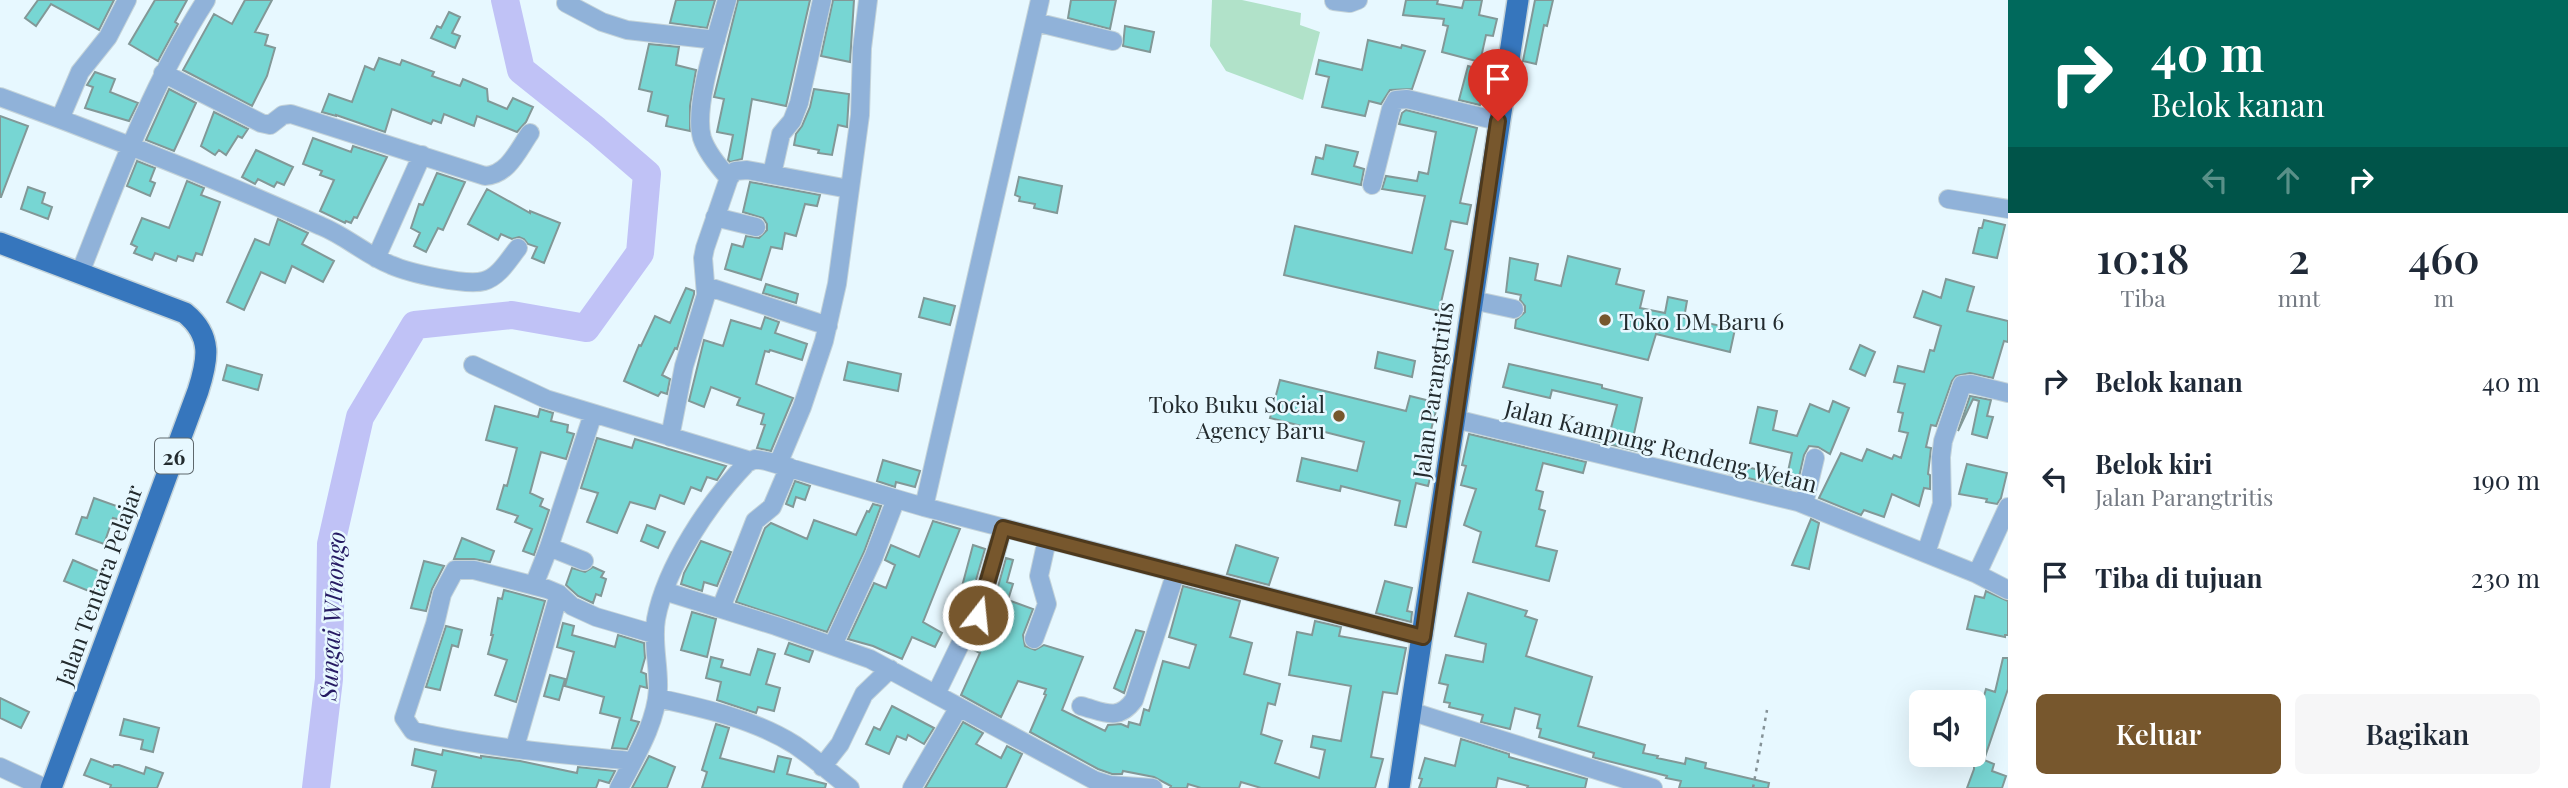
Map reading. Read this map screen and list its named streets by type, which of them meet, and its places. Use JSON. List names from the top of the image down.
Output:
{
  "streets": {
    "main road": ["Jalan Parangtritis", "26", "Jalan Tentara Pelajar"],
    "street": ["Jalan Kampung Rendeng Wetan"]
  },
  "crossings": [
    ["Jalan Parangtritis", "Jalan Kampung Rendeng Wetan"]
  ],
  "water": ["Sungai WInongo"],
  "places": ["Toko DM Baru 6", "Toko Buku Social Agency Baru"],
  "page": {
    "turn": ["40 m", "Belok kanan"],
    "eta": [
      "10:18",
      "Tiba",
      "2",
      "mnt",
      "460",
      "m"
    ],
    "list": [
      {
        "name": "Belok kanan",
        "value": "40 m"
      },
      {
        "name": "Belok kiri",
        "note": "Jalan Parangtritis",
        "value": "190 m"
      },
      {
        "name": "Tiba di tujuan",
        "value": "230 m"
      }
    ],
    "buttons": ["Keluar", "Bagikan"]
  }
}
